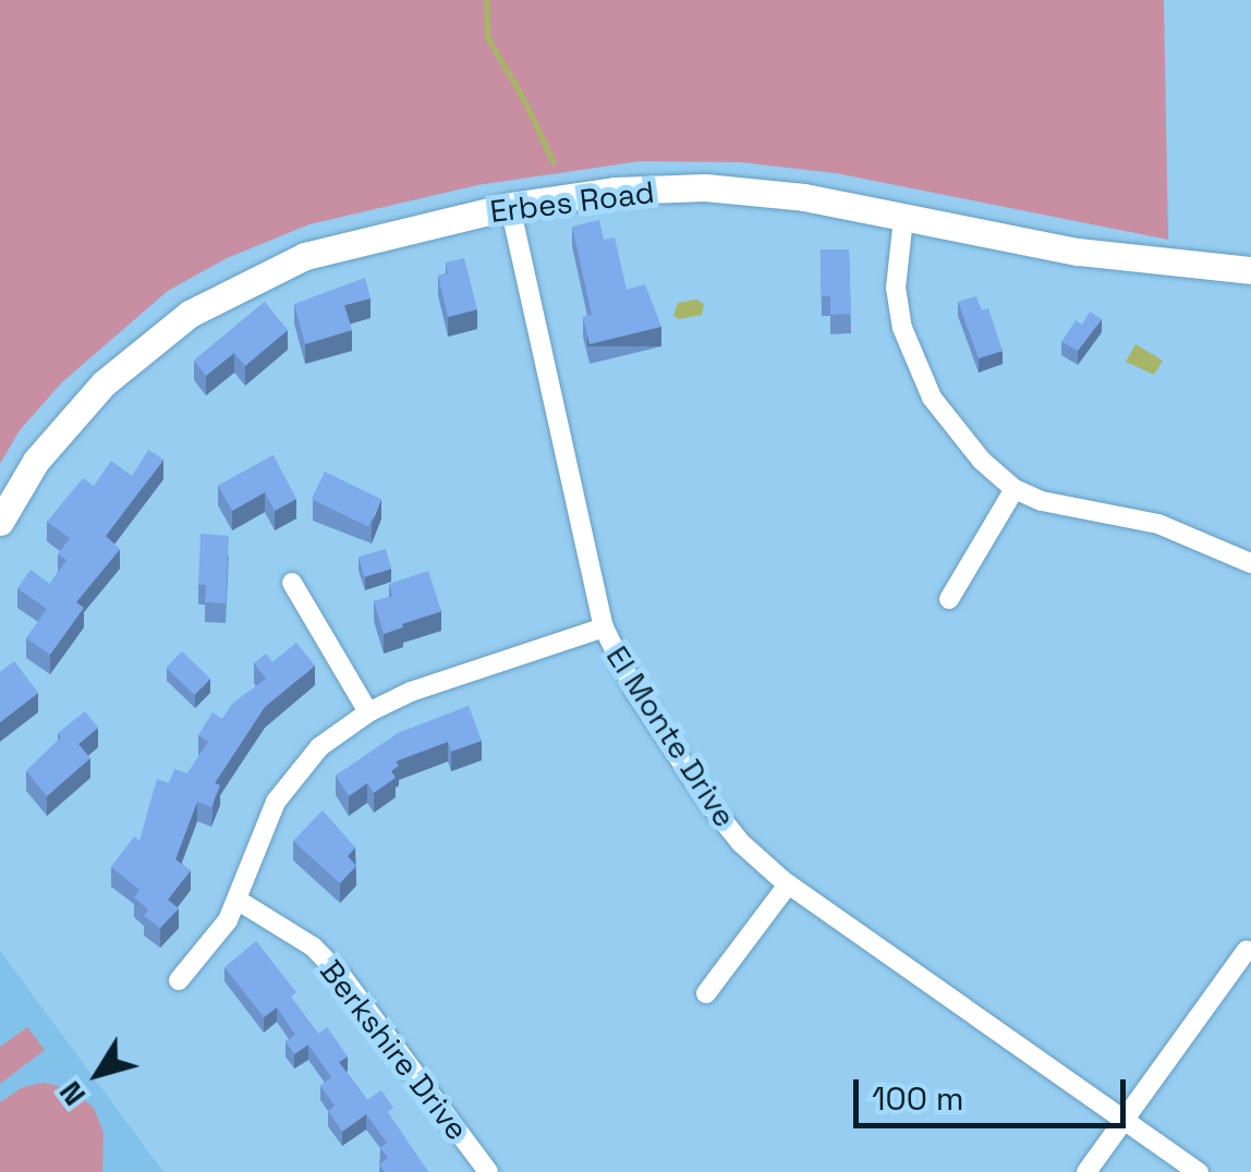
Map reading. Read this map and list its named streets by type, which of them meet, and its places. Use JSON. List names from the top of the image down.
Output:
{
  "streets": {
    "main road": ["Erbes Road"],
    "street": ["El Monte Drive", "Berkshire Drive"]
  },
  "crossings": [
    ["Erbes Road", "El Monte Drive"]
  ],
  "scale_bar": "100 m",
  "north": "bottom left"
}
